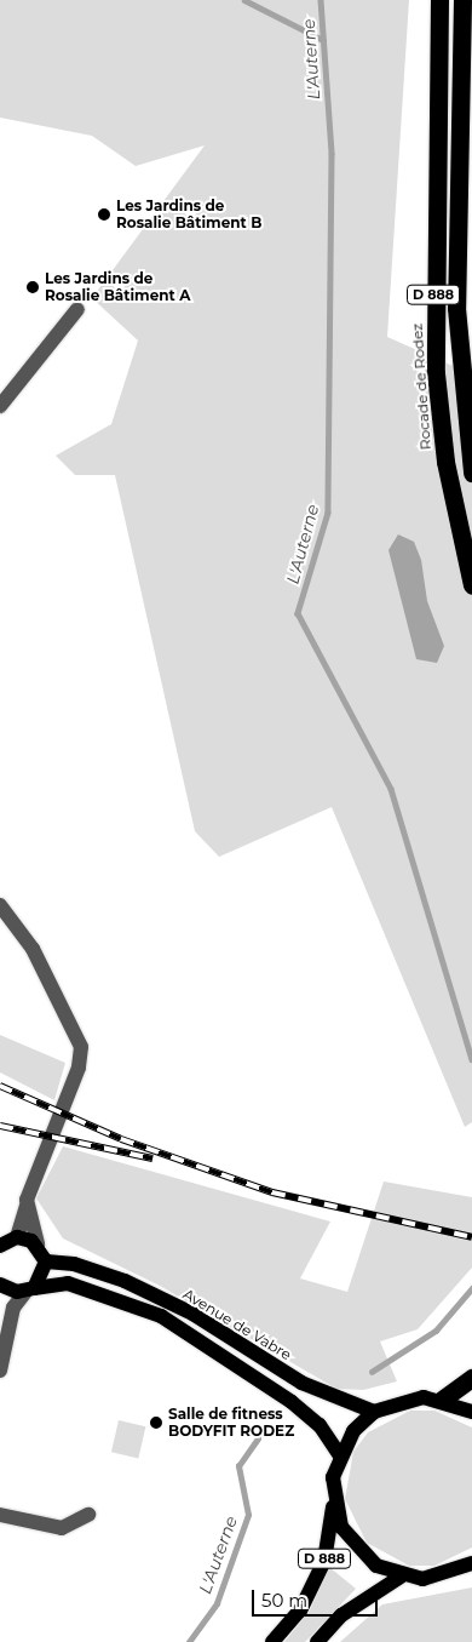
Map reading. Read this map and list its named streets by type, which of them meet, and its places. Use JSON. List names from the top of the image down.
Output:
{
  "streets": {
    "highway": ["D 888", "Rocade de Rodez"],
    "main road": ["Avenue de Vabre"]
  },
  "water": ["L'Auterne"],
  "places": ["Les Jardins de Rosalie Bâtiment B", "Les Jardins de Rosalie Bâtiment A", "Salle de fitness BODYFIT RODEZ"],
  "scale_bar": "50 m"
}
